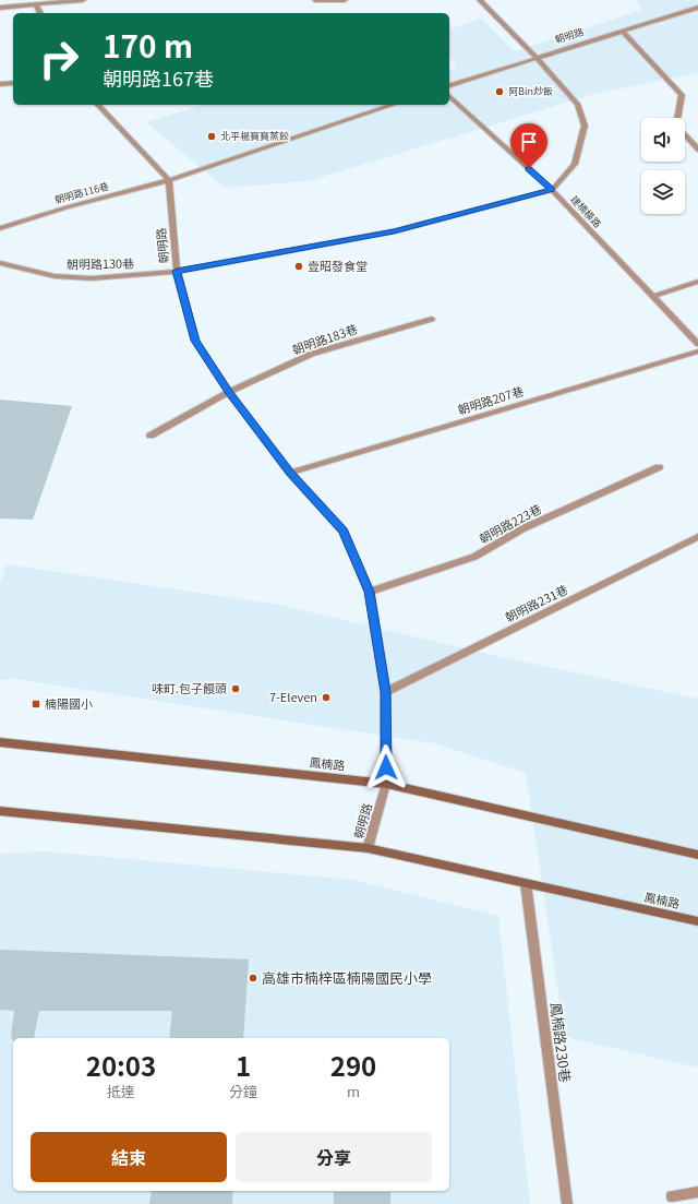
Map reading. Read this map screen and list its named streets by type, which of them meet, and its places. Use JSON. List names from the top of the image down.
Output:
{
  "streets": {
    "main road": ["鳳楠路"],
    "street": [
      "朝明路",
      "朝明路116巷",
      "建楠橫路",
      "朝明路130巷",
      "朝明路183巷",
      "朝明路207巷",
      "朝明路223巷",
      "朝明路231巷",
      "鳳楠路230巷"
    ]
  },
  "crossings": [
    ["朝明路", "朝明路116巷"],
    ["朝明路", "朝明路130巷"],
    ["朝明路", "朝明路183巷"],
    ["朝明路", "朝明路207巷"],
    ["朝明路", "朝明路223巷"],
    ["朝明路", "朝明路231巷"],
    ["朝明路", "鳳楠路"],
    ["建楠橫路", "朝明路130巷"],
    ["鳳楠路", "鳳楠路230巷"]
  ],
  "places": {
    "other": [
      "阿Bin炒飯",
      "北平楊寶寶蒸餃",
      "壹昭發食堂",
      "味町.包子饅頭",
      "7-Eleven",
      "高雄市楠梓區楠陽國民小學"
    ],
    "transit": ["楠陽國小"]
  },
  "page": {
    "turn": ["170 m", "朝明路167巷"],
    "eta": [
      "20:03",
      "抵達",
      "1",
      "分鐘",
      "290",
      "m"
    ],
    "buttons": ["結束", "分享"]
  }
}
